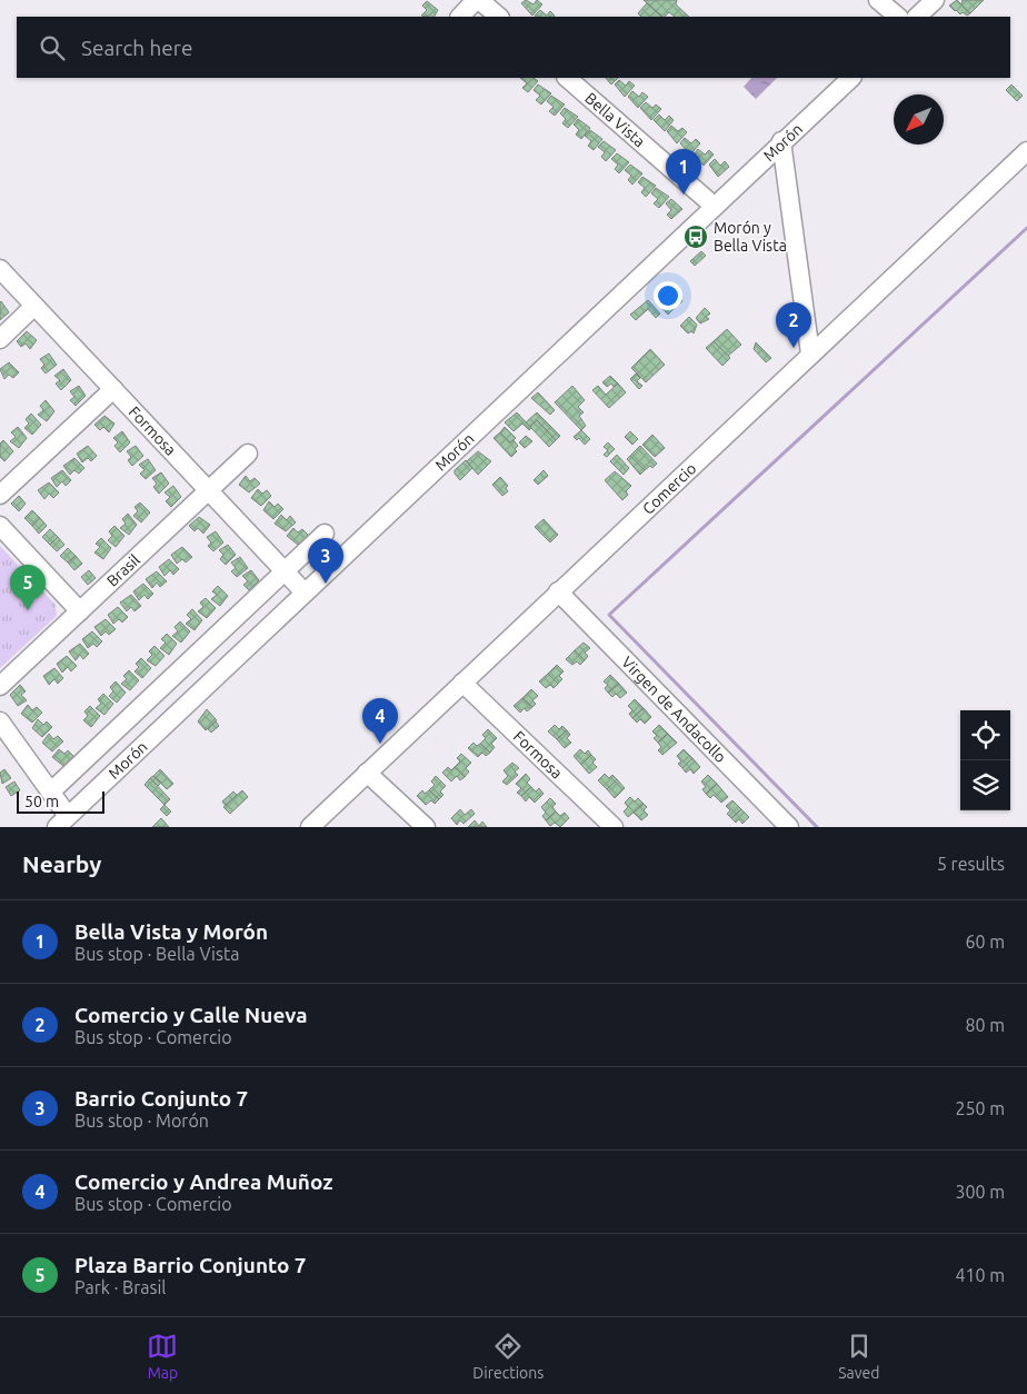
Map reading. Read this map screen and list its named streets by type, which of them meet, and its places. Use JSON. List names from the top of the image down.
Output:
{
  "streets": {
    "street": [
      "Bella Vista",
      "Morón",
      "Formosa",
      "Comercio",
      "Brasil",
      "Virgen de Andacollo"
    ]
  },
  "crossings": [
    ["Bella Vista", "Morón"],
    ["Morón", "Formosa"],
    ["Formosa", "Comercio"],
    ["Formosa", "Brasil"],
    ["Comercio", "Virgen de Andacollo"]
  ],
  "places": {
    "bus stop": ["Morón y Bella Vista"]
  },
  "scale_bar": "50 m",
  "north": "bottom left",
  "page": {
    "search": "Search here",
    "pins": [
      "1",
      "2",
      "3",
      "5",
      "4"
    ],
    "scale": "50 m",
    "heading": ["Nearby", "5 results"],
    "list": [
      {
        "mark": "1",
        "name": "Bella Vista y Morón",
        "note": "Bus stop · Bella Vista",
        "value": "60 m"
      },
      {
        "mark": "2",
        "name": "Comercio y Calle Nueva",
        "note": "Bus stop · Comercio",
        "value": "80 m"
      },
      {
        "mark": "3",
        "name": "Barrio Conjunto 7",
        "note": "Bus stop · Morón",
        "value": "250 m"
      },
      {
        "mark": "4",
        "name": "Comercio y Andrea Muñoz",
        "note": "Bus stop · Comercio",
        "value": "300 m"
      },
      {
        "mark": "5",
        "name": "Plaza Barrio Conjunto 7",
        "note": "Park · Brasil",
        "value": "410 m"
      }
    ],
    "nav": ["Map", "Directions", "Saved"]
  }
}
